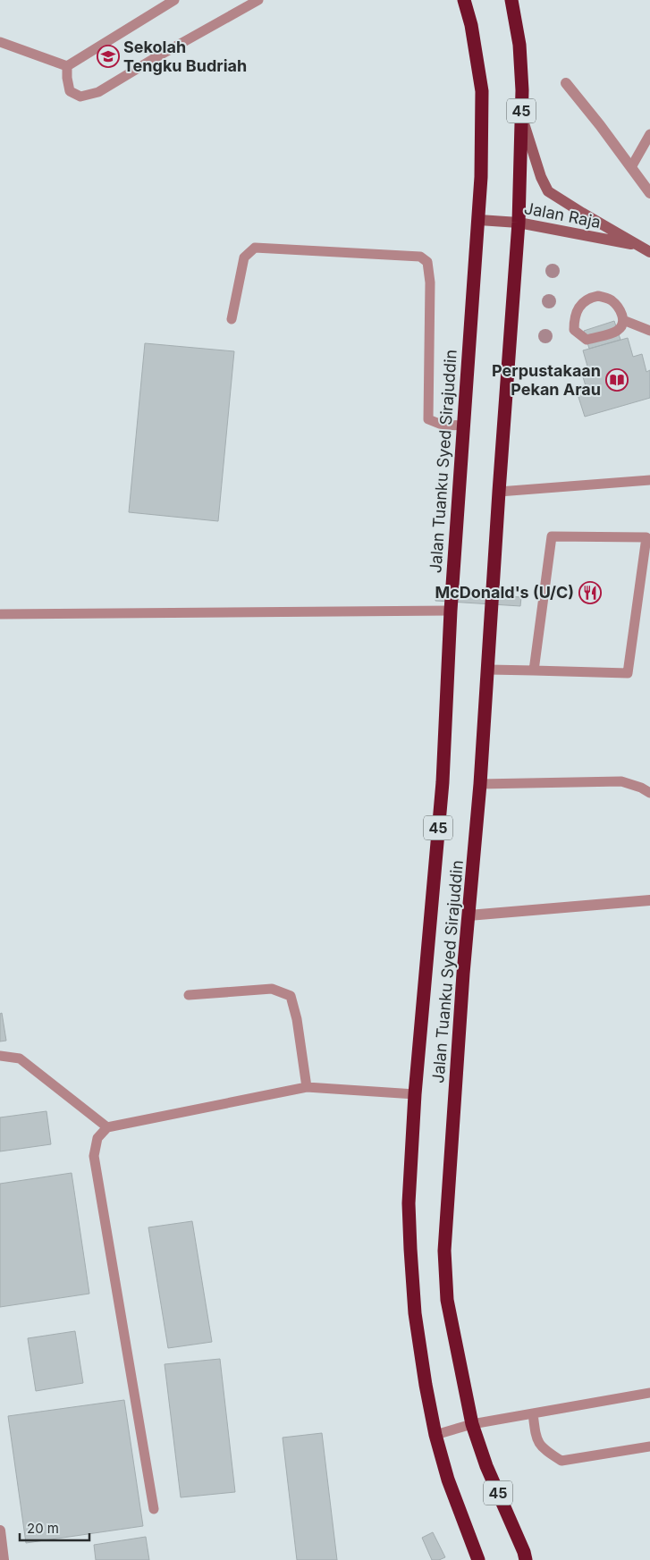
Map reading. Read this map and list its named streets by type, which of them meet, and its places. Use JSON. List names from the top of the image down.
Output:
{
  "streets": {
    "highway": ["45", "Jalan Tuanku Syed Sirajuddin"],
    "street": ["Jalan Raja"]
  },
  "crossings": [
    ["Jalan Raja", "Jalan Tuanku Syed Sirajuddin"]
  ],
  "places": {
    "school or university": ["Sekolah Tengku Budriah"],
    "library": ["Perpustakaan Pekan Arau"],
    "restaurant": ["McDonald's (U/C)"]
  },
  "scale_bar": "20 m"
}
